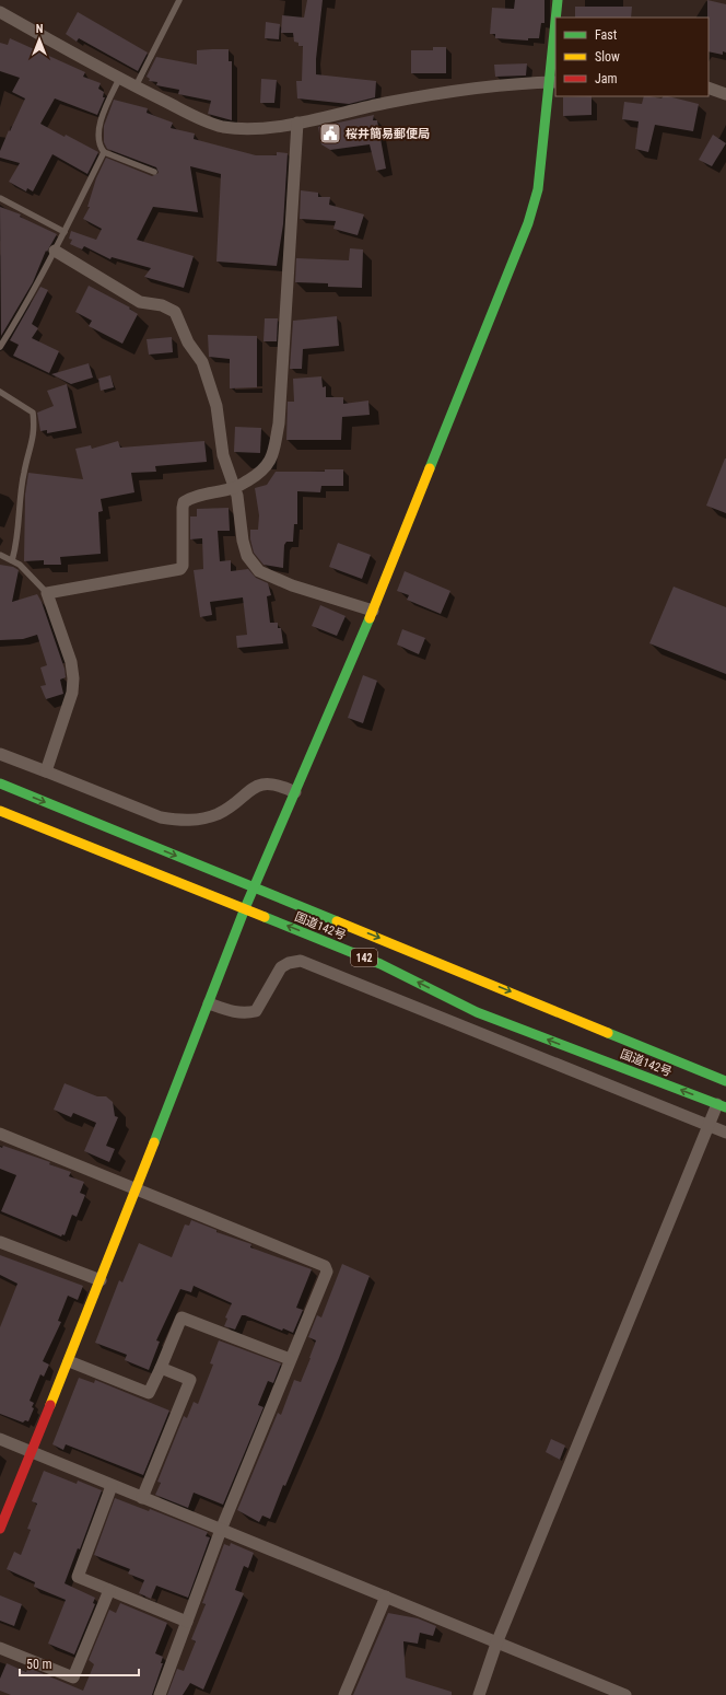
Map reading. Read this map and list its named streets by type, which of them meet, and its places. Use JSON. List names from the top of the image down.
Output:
{
  "streets": {
    "main road": ["国道142号", "142"]
  },
  "places": {
    "public building": ["桜井簡易郵便局"]
  },
  "legend": ["Fast", "Slow", "Jam"],
  "scale_bar": "50 m",
  "north": "top"
}
